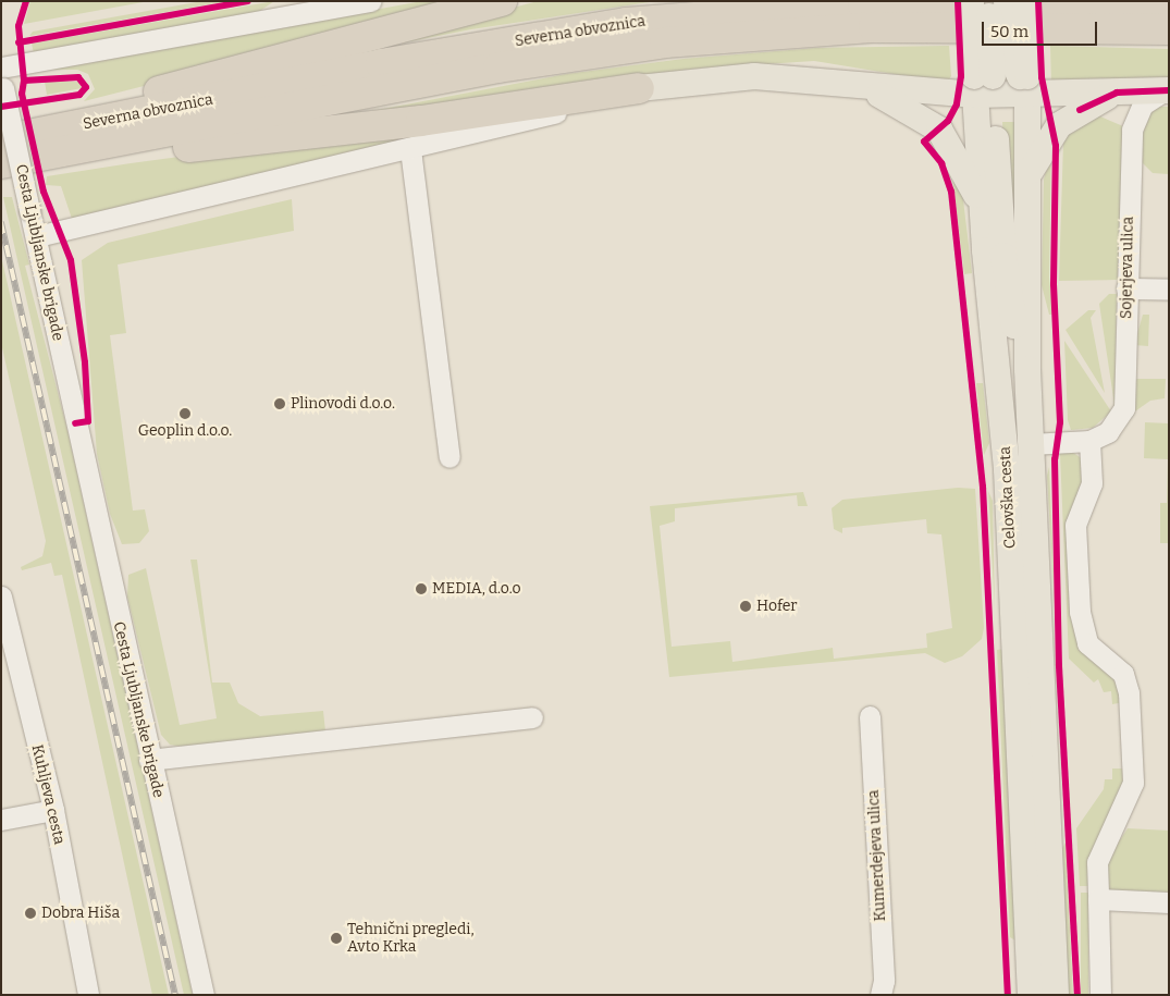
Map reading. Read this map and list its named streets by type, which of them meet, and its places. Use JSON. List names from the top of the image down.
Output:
{
  "streets": {
    "highway": ["Severna obvoznica"],
    "main road": ["Celovška cesta"],
    "street": [
      "Cesta Ljubljanske brigade",
      "Sojerjeva ulica",
      "Kuhljeva cesta",
      "Kumerdejeva ulica"
    ]
  },
  "places": [
    "Plinovodi d.o.o.",
    "Geoplin d.o.o.",
    "MEDIA, d.o.o",
    "Hofer",
    "Dobra Hiša",
    "Tehnični pregledi, Avto Krka"
  ],
  "scale_bar": "50 m"
}
